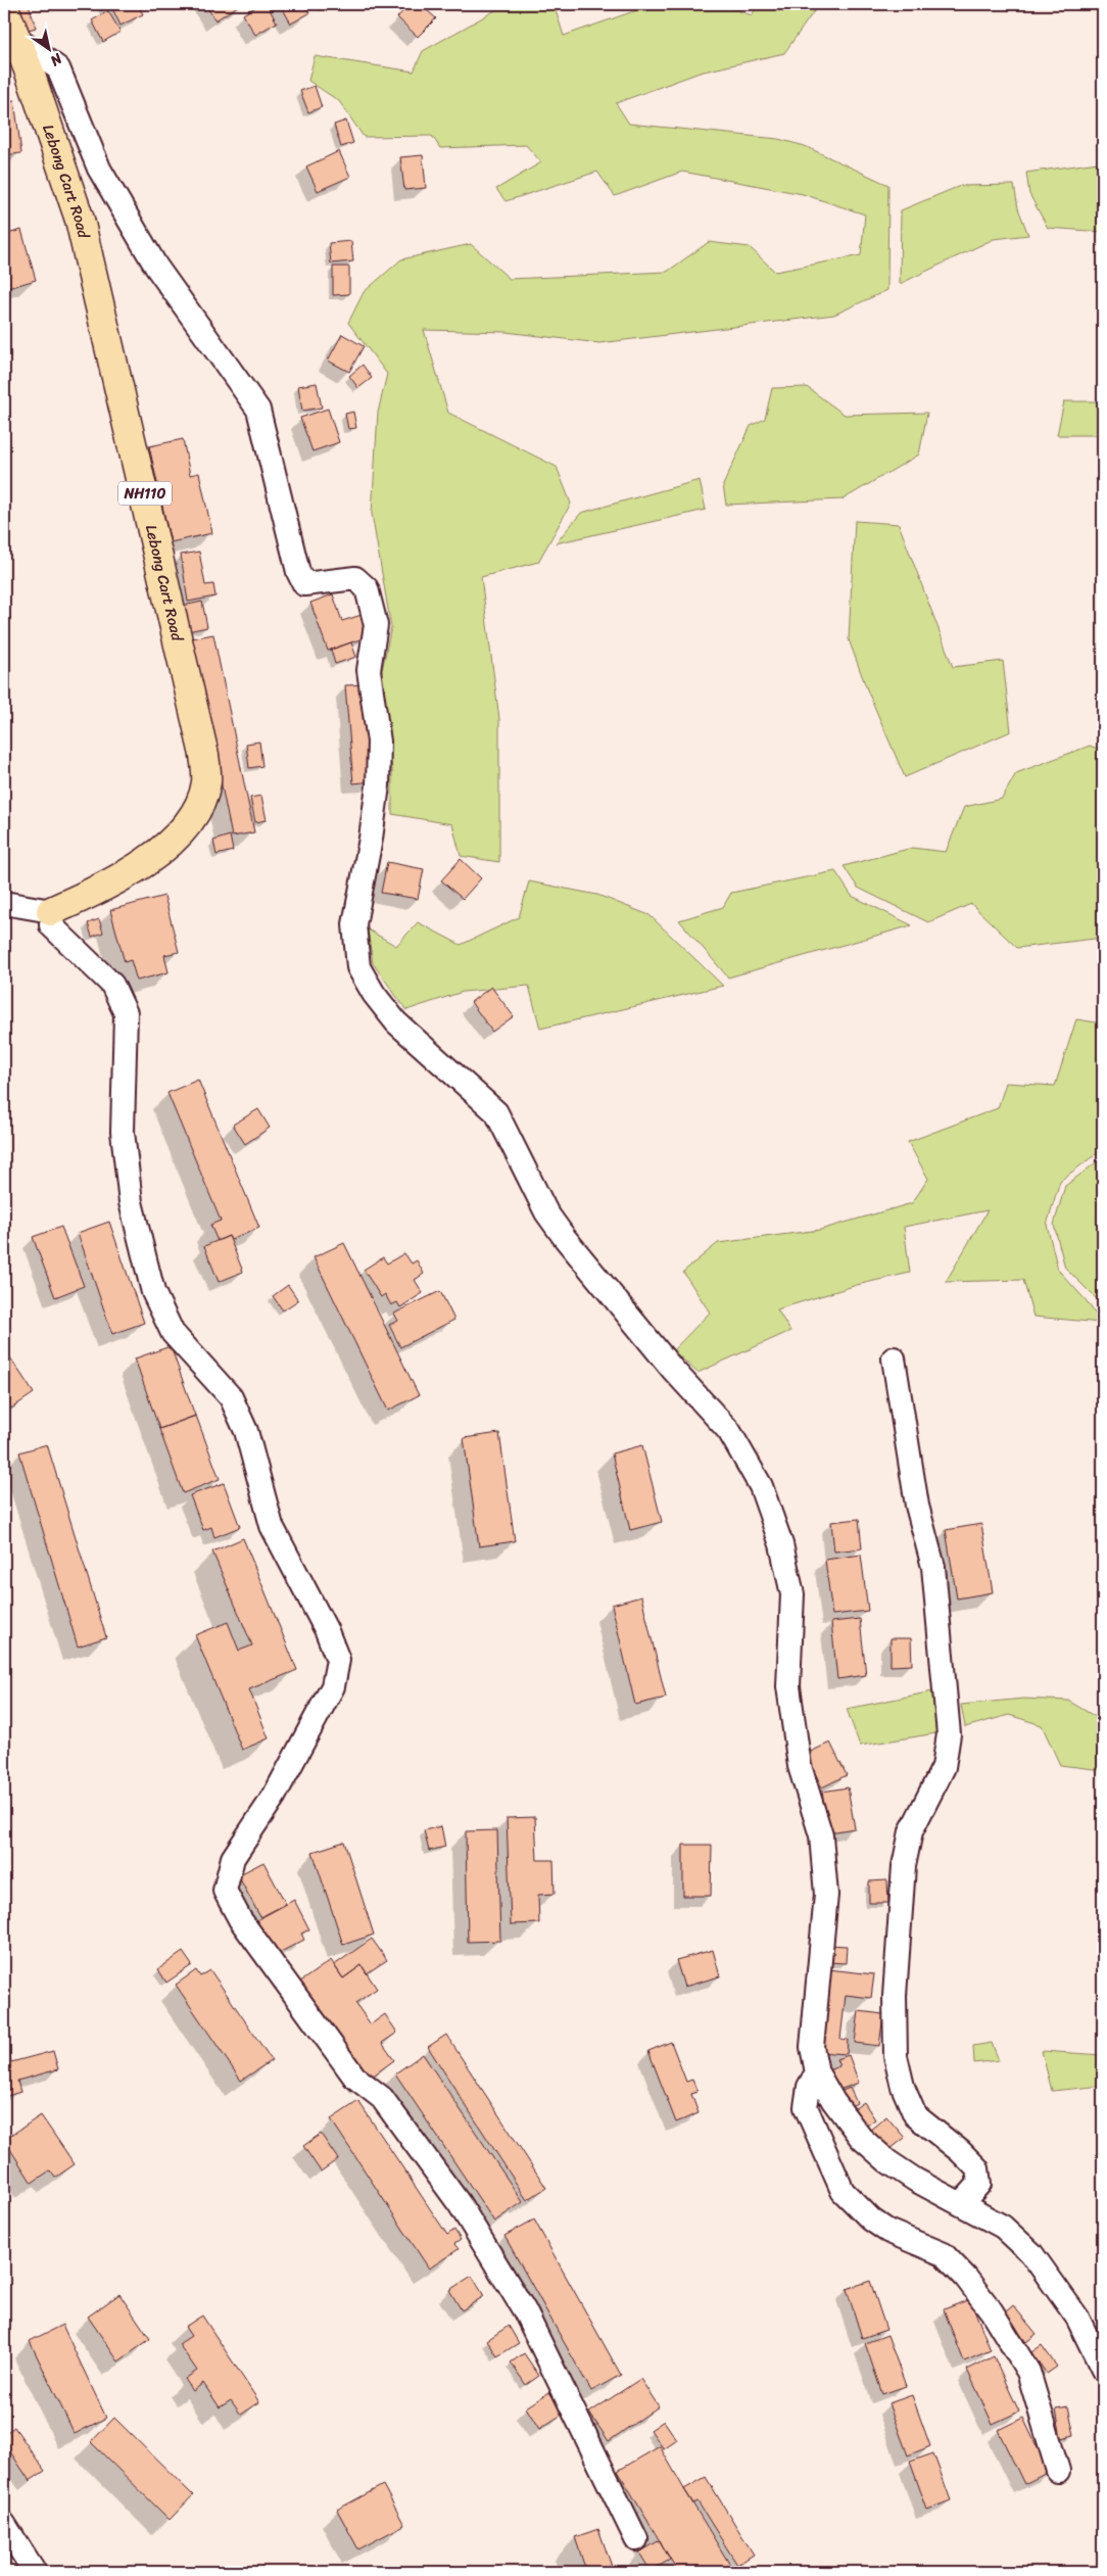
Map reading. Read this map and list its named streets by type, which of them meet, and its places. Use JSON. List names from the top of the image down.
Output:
{
  "streets": {
    "highway": ["Lebong Cart Road", "NH110"]
  },
  "north": "bottom right"
}
